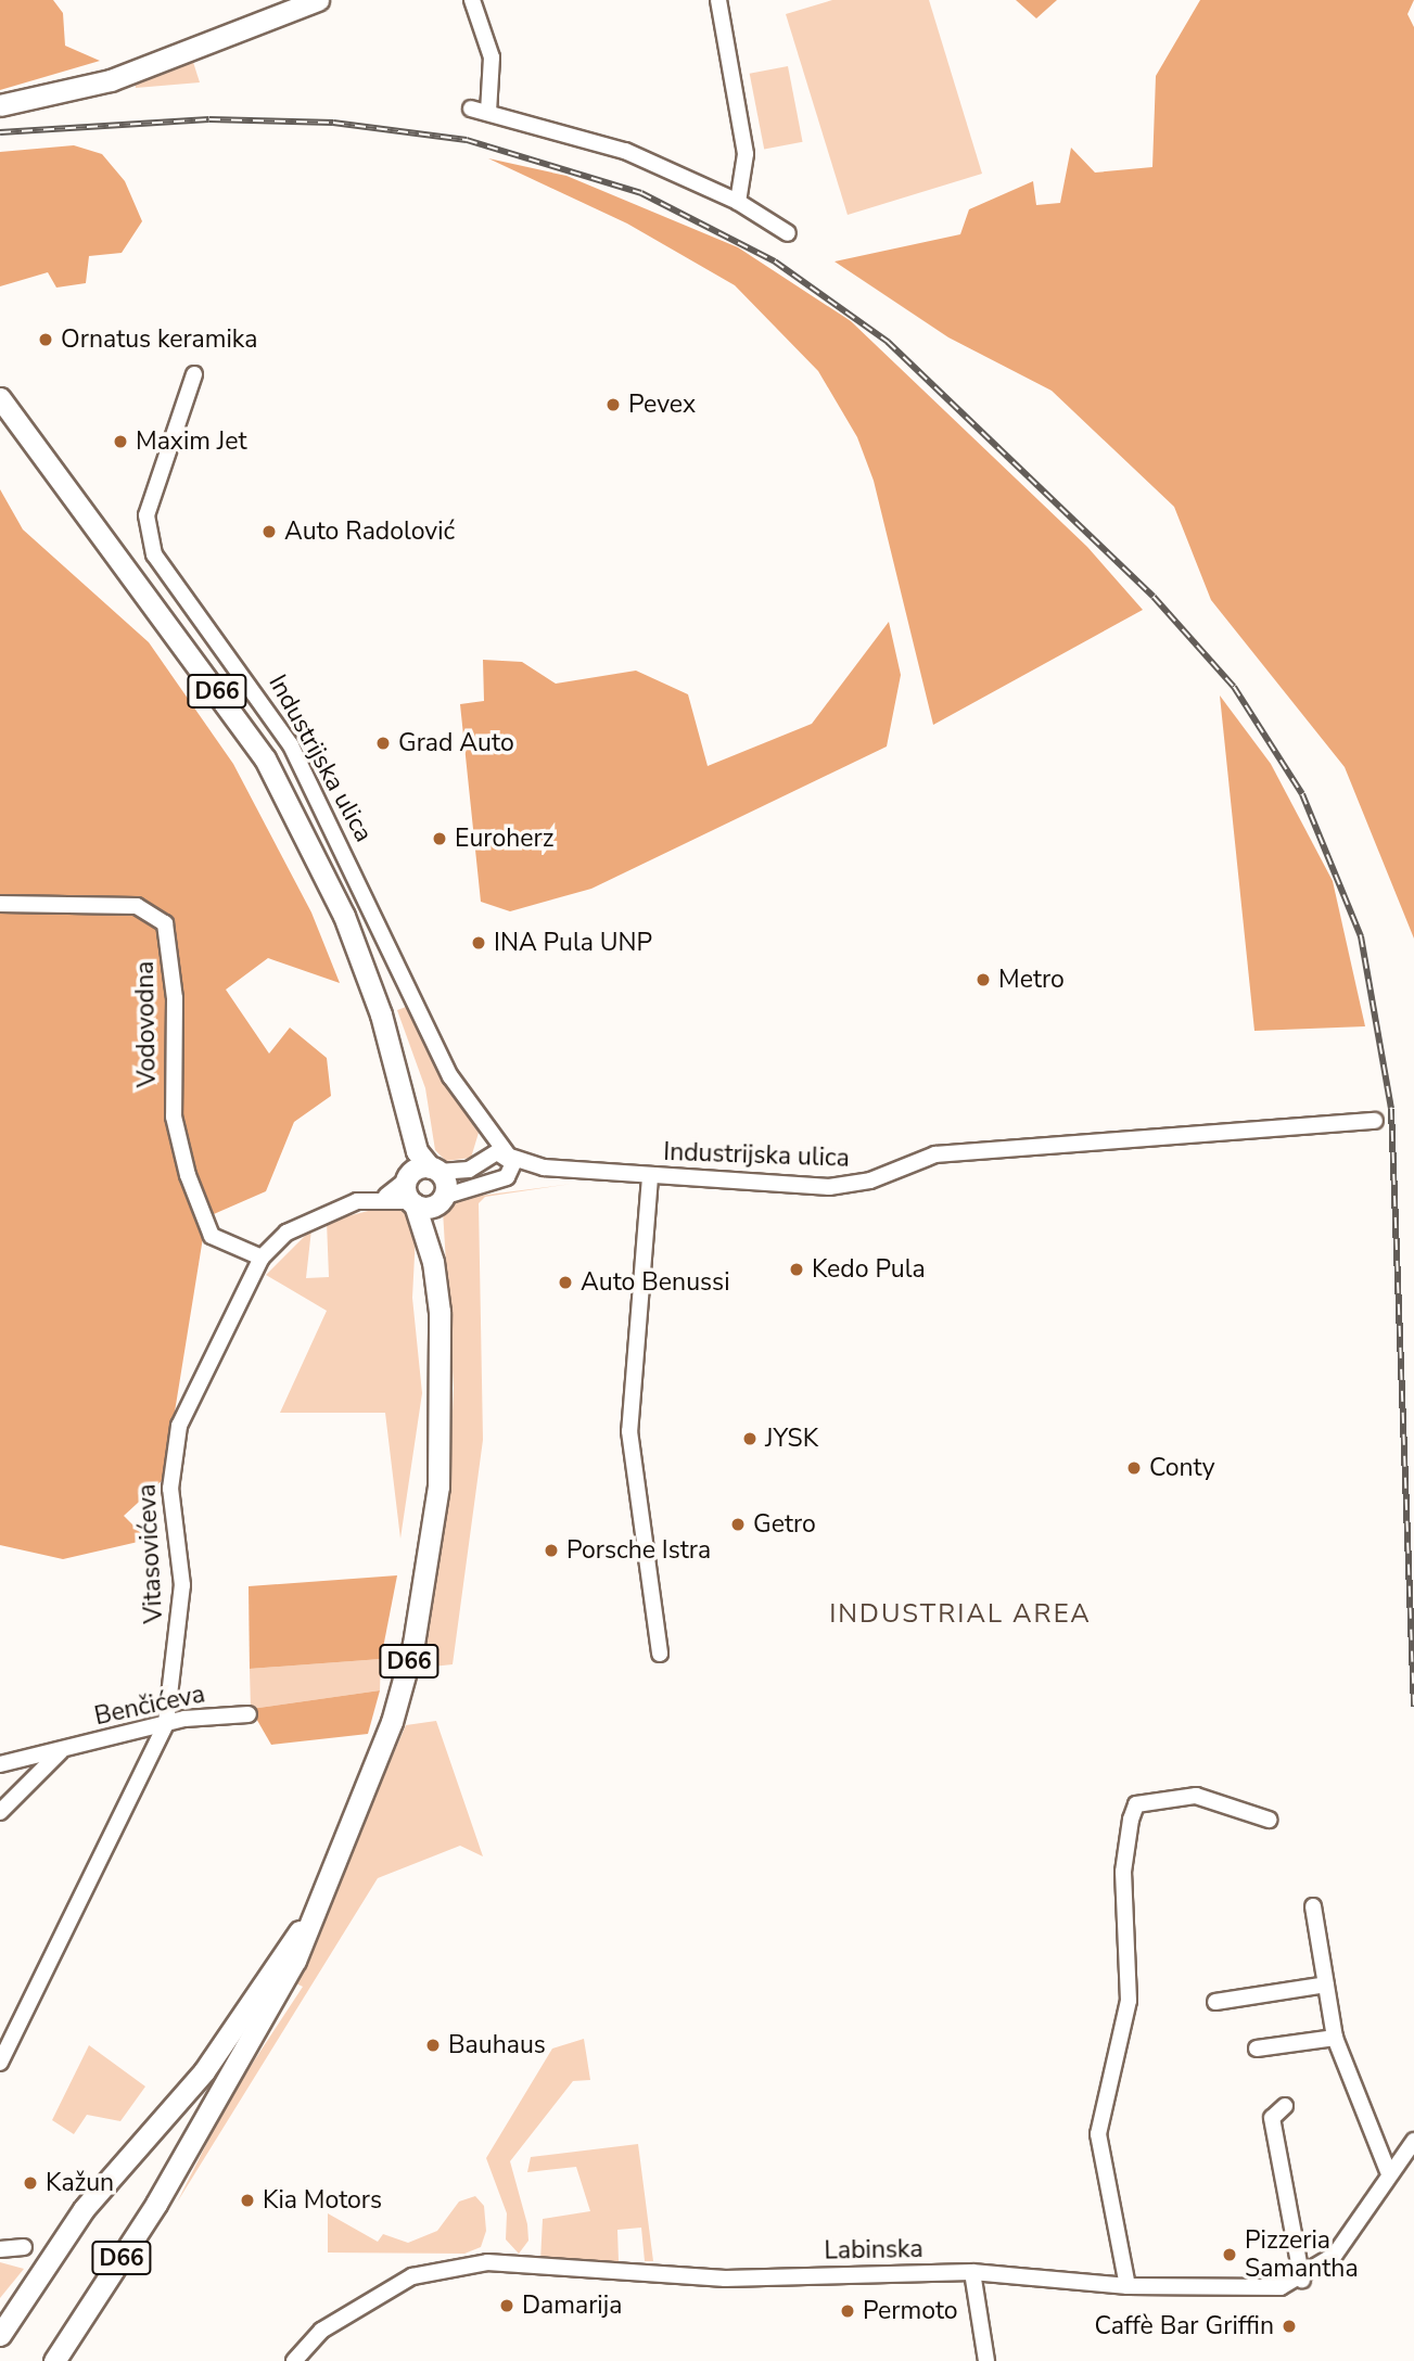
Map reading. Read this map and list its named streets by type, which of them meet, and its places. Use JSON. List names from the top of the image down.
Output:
{
  "streets": {
    "main road": ["D66"],
    "street": [
      "Industrijska ulica",
      "Vodovodna",
      "Vitasovićeva",
      "Benčićeva",
      "Labinska"
    ]
  },
  "crossings": [
    ["D66", "Industrijska ulica"],
    ["D66", "Vitasovićeva"],
    ["Vodovodna", "Vitasovićeva"],
    ["Vitasovićeva", "Benčićeva"]
  ],
  "districts": ["INDUSTRIAL AREA"],
  "places": [
    "Ornatus keramika",
    "Pevex",
    "Maxim Jet",
    "Auto Radolović",
    "Grad Auto",
    "Euroherz",
    "INA Pula UNP",
    "Metro",
    "Kedo Pula",
    "Auto Benussi",
    "JYSK",
    "Conty",
    "Getro",
    "Porsche Istra",
    "Bauhaus",
    "Kažun",
    "Kia Motors",
    "Pizzeria Samantha",
    "Damarija",
    "Permoto",
    "Caffè Bar Griffin"
  ]
}
